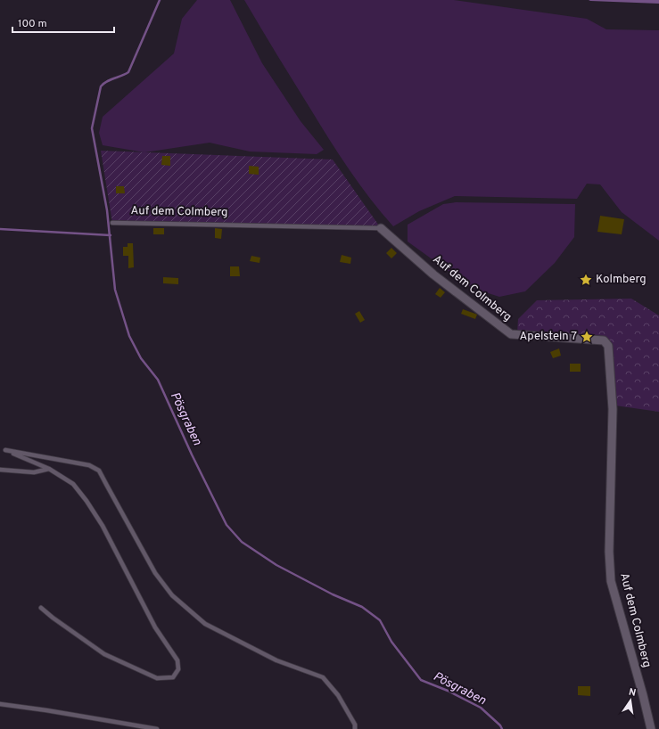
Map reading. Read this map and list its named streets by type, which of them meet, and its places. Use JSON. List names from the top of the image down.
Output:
{
  "streets": {
    "street": ["Auf dem Colmberg"]
  },
  "water": ["Pösgraben"],
  "places": {
    "place": ["Kolmberg", "Apelstein 7"]
  },
  "scale_bar": "100 m",
  "north": "top"
}
